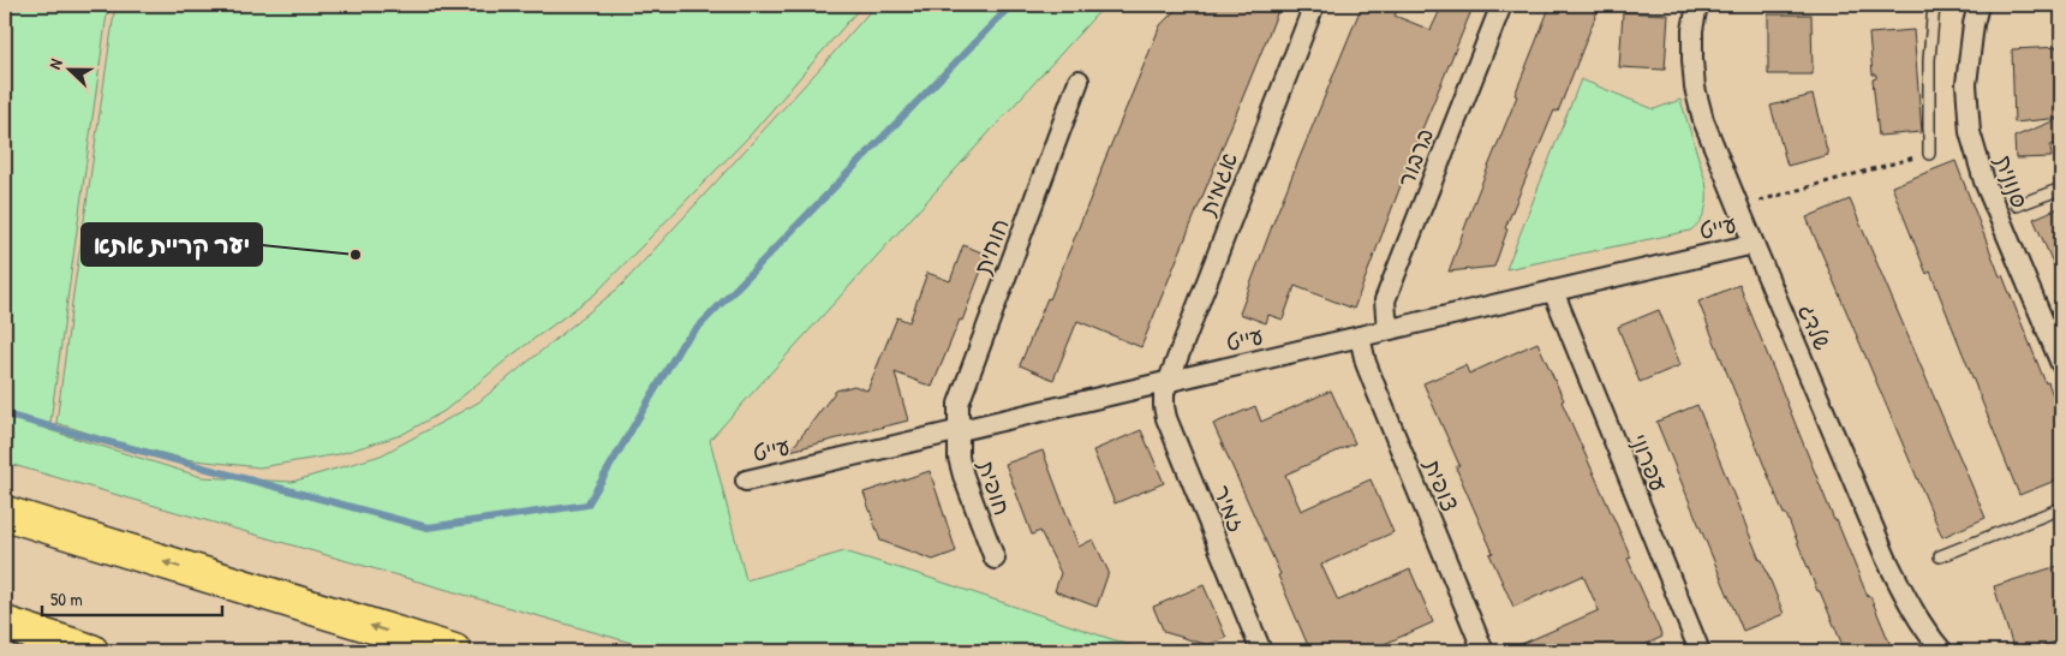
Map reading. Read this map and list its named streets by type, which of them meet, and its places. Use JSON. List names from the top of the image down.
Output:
{
  "streets": {
    "street": [
      "ברבור",
      "סנונית",
      "אגמית",
      "עייט",
      "חוחית",
      "שלדג",
      "עפרוני",
      "צופית",
      "חופית",
      "זמיר"
    ]
  },
  "crossings": [
    ["ברבור", "עייט"],
    ["אגמית", "עייט"],
    ["אגמית", "זמיר"],
    ["עייט", "חוחית"],
    ["עייט", "שלדג"],
    ["עייט", "עפרוני"],
    ["עייט", "צופית"],
    ["עייט", "חופית"],
    ["עייט", "זמיר"],
    ["חוחית", "חופית"]
  ],
  "places": ["יער קריית אתא"],
  "scale_bar": "50 m",
  "north": "left"
}
